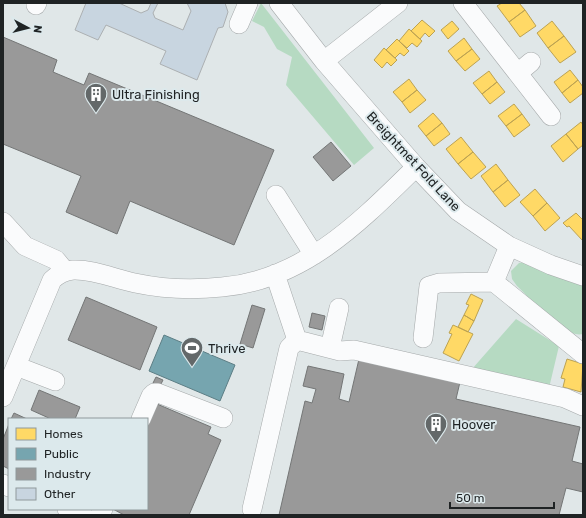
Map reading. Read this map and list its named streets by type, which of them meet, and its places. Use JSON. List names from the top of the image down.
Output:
{
  "streets": {
    "street": ["Breightmet Fold Lane"]
  },
  "places": {
    "building": ["Ultra Finishing", "Hoover"],
    "sports": ["Thrive"]
  },
  "legend": [
    "Homes",
    "Public",
    "Industry",
    "Other"
  ],
  "scale_bar": "50 m",
  "north": "right"
}
